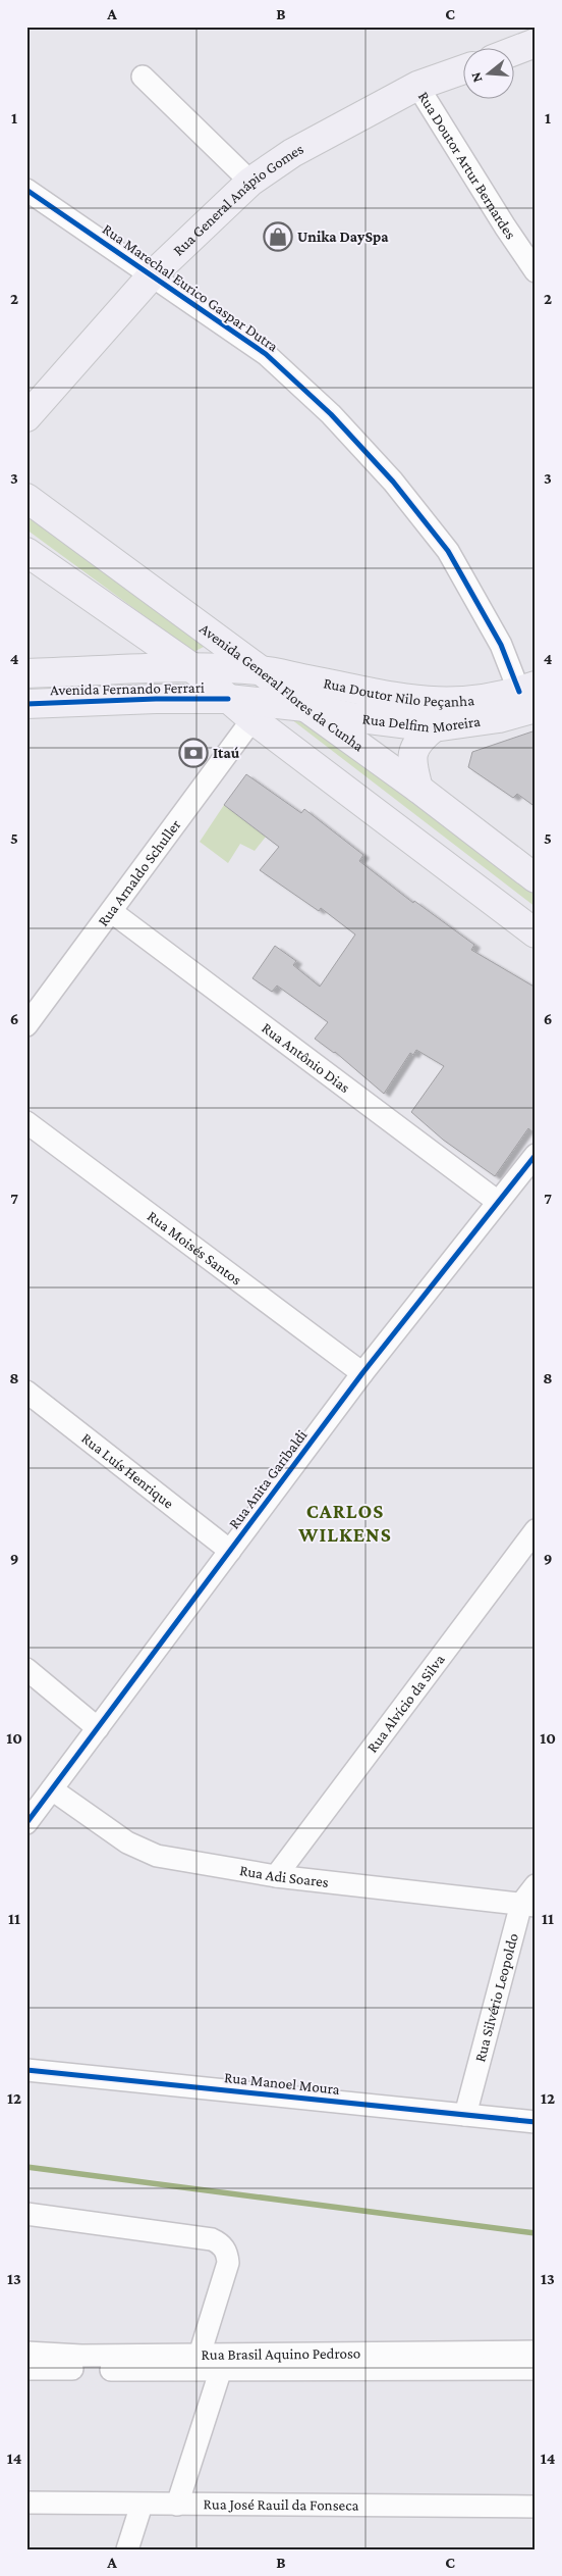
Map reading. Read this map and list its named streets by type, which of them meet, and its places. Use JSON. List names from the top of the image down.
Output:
{
  "streets": {
    "main road": [
      "Rua General Anápio Gomes",
      "Avenida General Flores da Cunha",
      "Avenida Fernando Ferrari",
      "Rua Doutor Nilo Peçanha",
      "Rua Delfim Moreira"
    ],
    "street": [
      "Rua Doutor Artur Bernardes",
      "Rua Marechal Eurico Gaspar Dutra",
      "Rua Arnaldo Schuller",
      "Rua Antônio Dias",
      "Rua Moisés Santos",
      "Rua Luís Henrique",
      "Rua Anita Garibaldi",
      "Rua Alvício da Silva",
      "Rua Adi Soares",
      "Rua Silvério Leopoldo",
      "Rua Manoel Moura",
      "Rua Brasil Aquino Pedroso",
      "Rua José Rauil da Fonseca"
    ]
  },
  "crossings": [
    ["Rua Doutor Artur Bernardes", "Rua General Anápio Gomes"],
    ["Rua General Anápio Gomes", "Rua Marechal Eurico Gaspar Dutra"],
    ["Rua Marechal Eurico Gaspar Dutra", "Rua Doutor Nilo Peçanha"],
    ["Rua Marechal Eurico Gaspar Dutra", "Rua Delfim Moreira"],
    ["Avenida General Flores da Cunha", "Avenida Fernando Ferrari"],
    ["Avenida General Flores da Cunha", "Rua Doutor Nilo Peçanha"],
    ["Avenida General Flores da Cunha", "Rua Delfim Moreira"],
    ["Avenida Fernando Ferrari", "Rua Doutor Nilo Peçanha"],
    ["Avenida Fernando Ferrari", "Rua Delfim Moreira"],
    ["Rua Doutor Nilo Peçanha", "Rua Delfim Moreira"],
    ["Rua Arnaldo Schuller", "Rua Antônio Dias"],
    ["Rua Antônio Dias", "Rua Anita Garibaldi"],
    ["Rua Moisés Santos", "Rua Anita Garibaldi"],
    ["Rua Luís Henrique", "Rua Anita Garibaldi"],
    ["Rua Anita Garibaldi", "Rua Adi Soares"],
    ["Rua Alvício da Silva", "Rua Adi Soares"],
    ["Rua Adi Soares", "Rua Silvério Leopoldo"],
    ["Rua Silvério Leopoldo", "Rua Manoel Moura"]
  ],
  "districts": ["CARLOS WILKENS"],
  "places": {
    "shop": ["Unika DaySpa"],
    "bank": ["Itaú"]
  },
  "north": "left",
  "grid": {
    "columns": ["A", "B", "C"],
    "rows": [
      "1",
      "2",
      "3",
      "4",
      "5",
      "6",
      "7",
      "8",
      "9",
      "10",
      "11",
      "12",
      "13",
      "14"
    ]
  }
}
